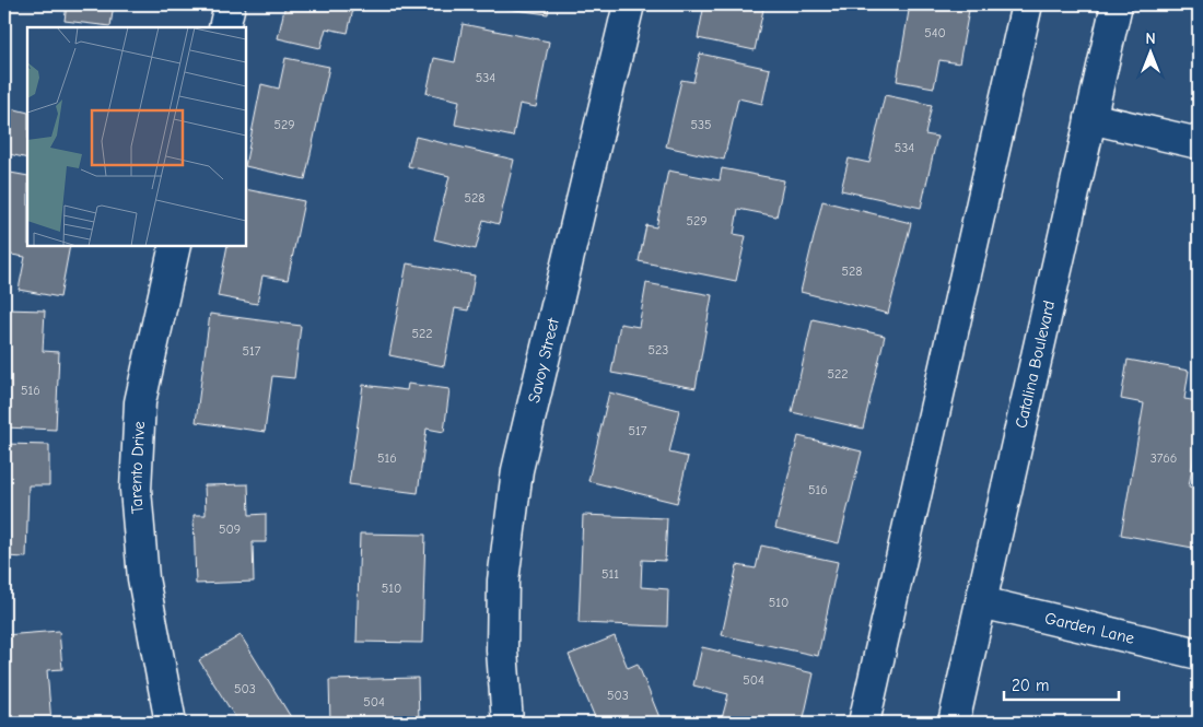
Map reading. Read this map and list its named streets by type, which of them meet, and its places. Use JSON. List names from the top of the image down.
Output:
{
  "streets": {
    "street": [
      "Savoy Street",
      "Catalina Boulevard",
      "Tarento Drive",
      "Garden Lane"
    ]
  },
  "crossings": [
    ["Catalina Boulevard", "Garden Lane"]
  ],
  "house_numbers": [
    "540",
    "534",
    "529",
    "535",
    "534",
    "528",
    "529",
    "528",
    "522",
    "523",
    "517",
    "522",
    "516",
    "517",
    "516",
    "3766",
    "516",
    "509",
    "511",
    "510",
    "510",
    "504",
    "503",
    "503",
    "504"
  ],
  "scale_bar": "20 m",
  "north": "top"
}
